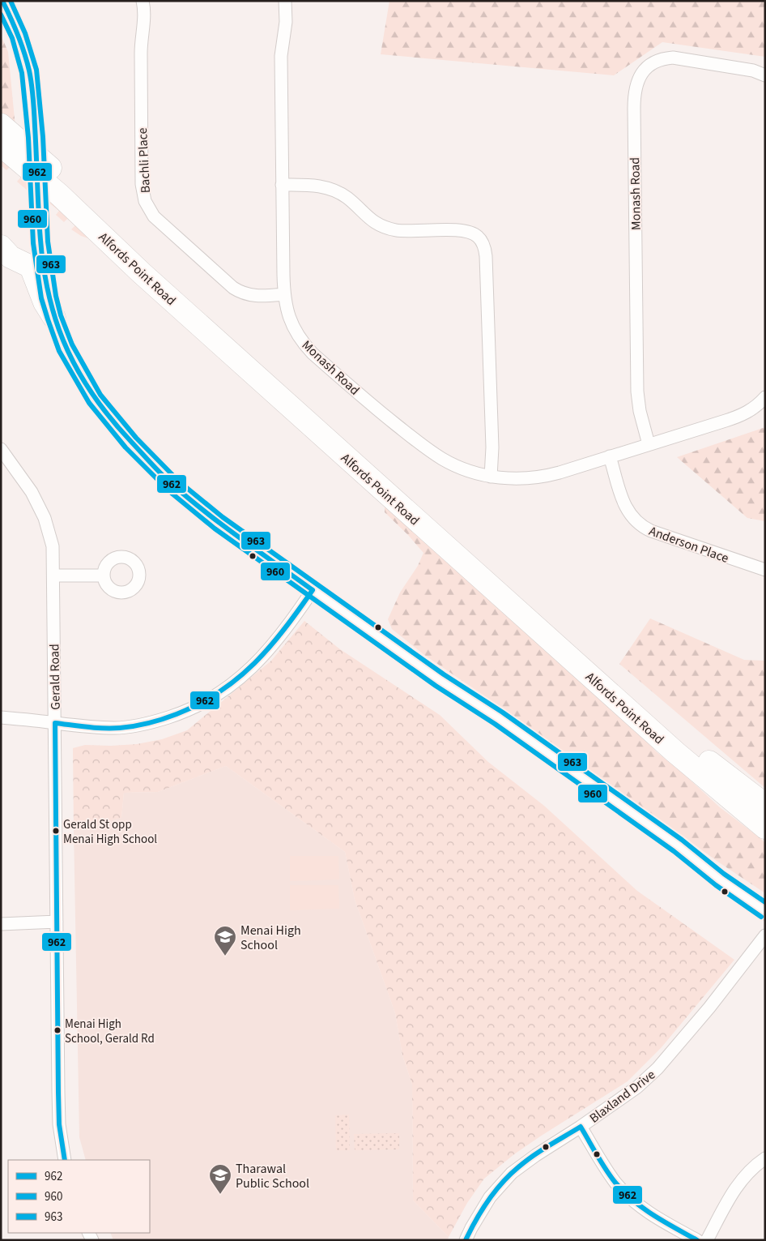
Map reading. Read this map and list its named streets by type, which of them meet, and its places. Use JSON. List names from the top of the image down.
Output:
{
  "streets": {
    "highway": ["Alfords Point Road"],
    "street": [
      "Bachli Place",
      "Monash Road",
      "Anderson Place",
      "Gerald Road",
      "Blaxland Drive"
    ]
  },
  "crossings": [
    ["Bachli Place", "Monash Road"],
    ["Monash Road", "Anderson Place"]
  ],
  "places": {
    "other": ["Gerald St opp Menai High School", "Menai High School, Gerald Rd"],
    "school or university": ["Menai High School", "Tharawal Public School"]
  },
  "lines": ["transit line 962", "transit line 963", "transit line 960"],
  "legend": ["962", "960", "963"]
}
